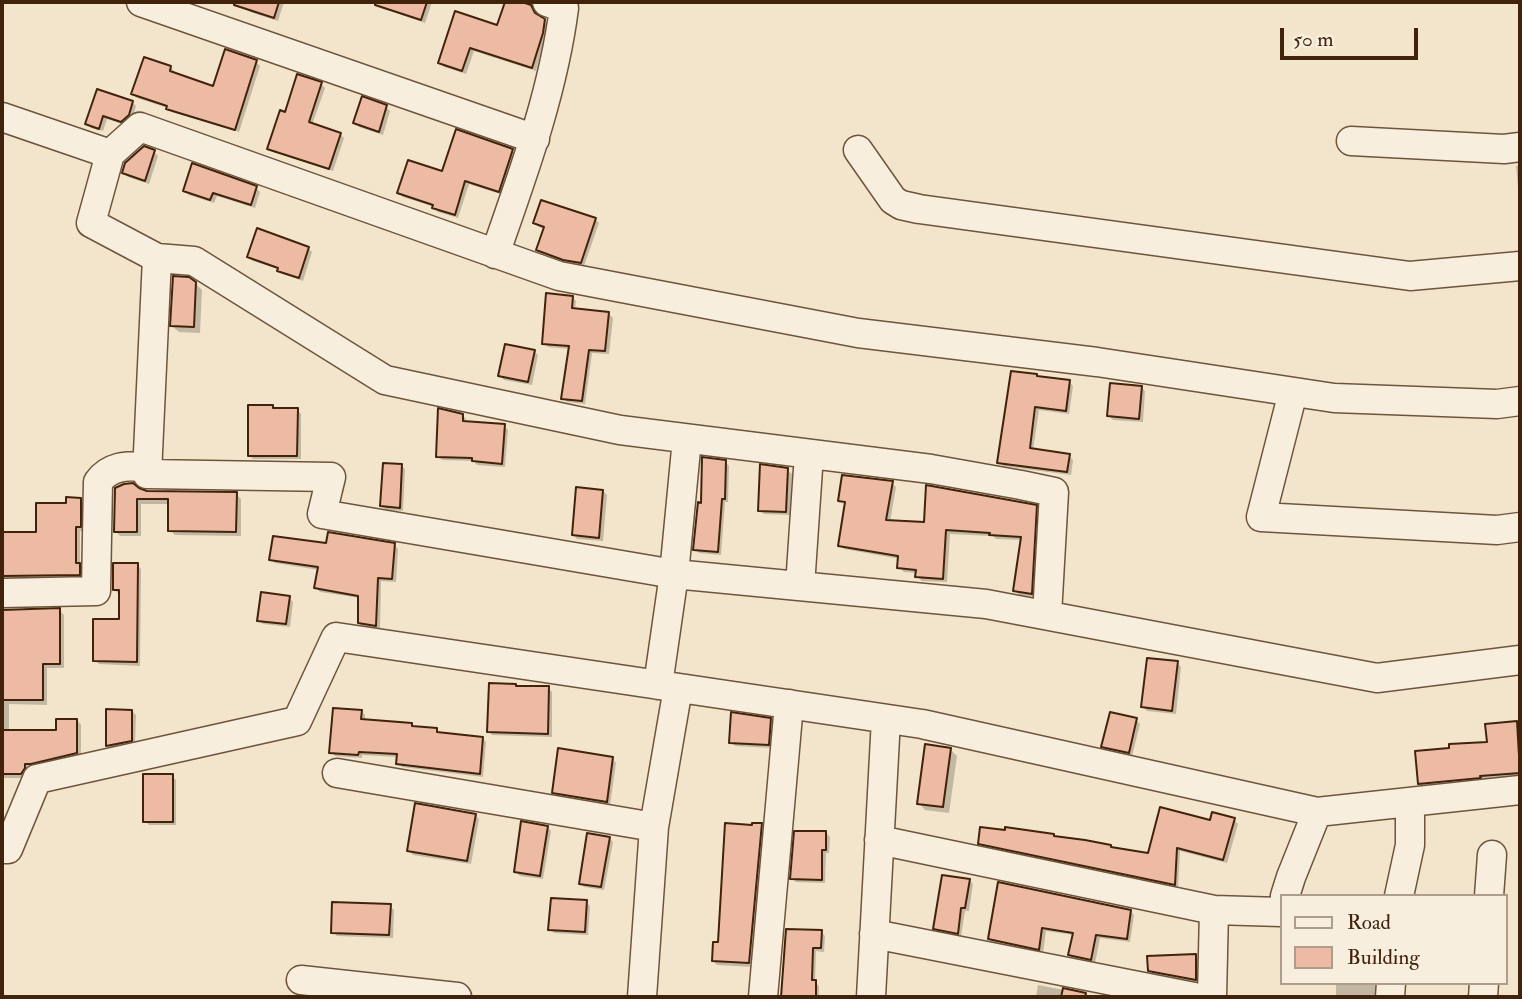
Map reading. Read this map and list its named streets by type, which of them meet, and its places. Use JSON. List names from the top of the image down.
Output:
{
  "legend": ["Road", "Building"],
  "scale_bar": "50 m"
}
